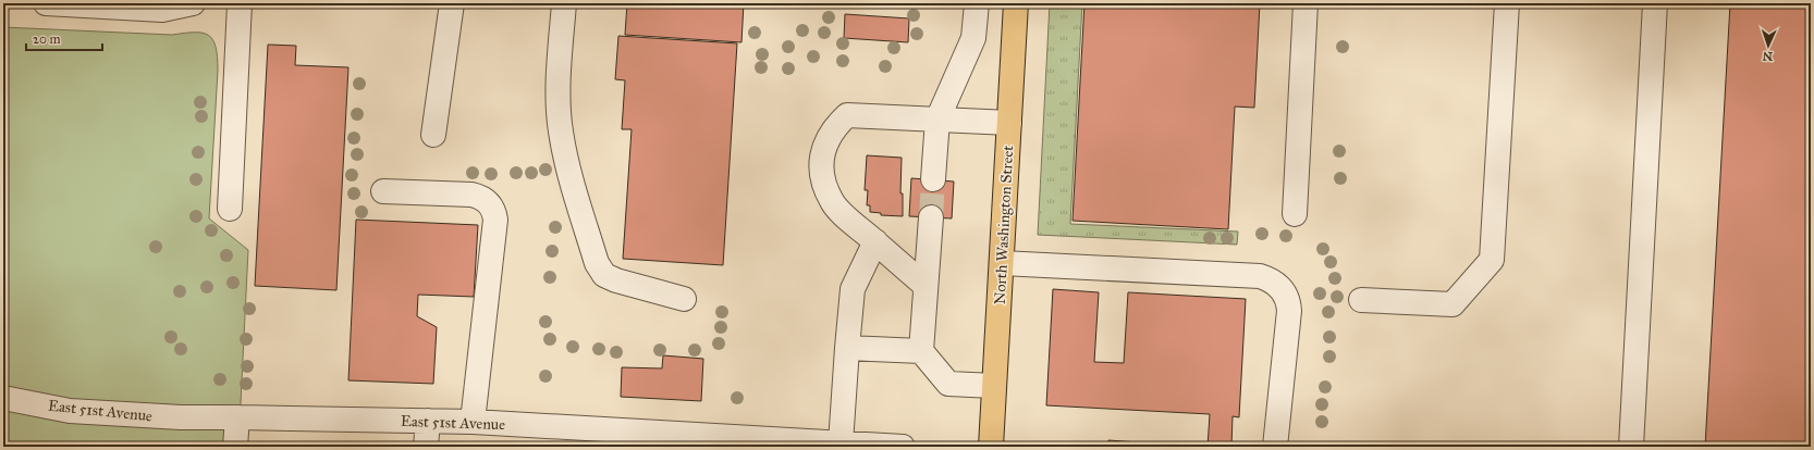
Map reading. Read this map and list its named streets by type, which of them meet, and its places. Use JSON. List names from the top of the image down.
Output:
{
  "streets": {
    "main road": ["North Washington Street"],
    "street": ["East 51st Avenue"]
  },
  "scale_bar": "20 m",
  "north": "bottom"
}
